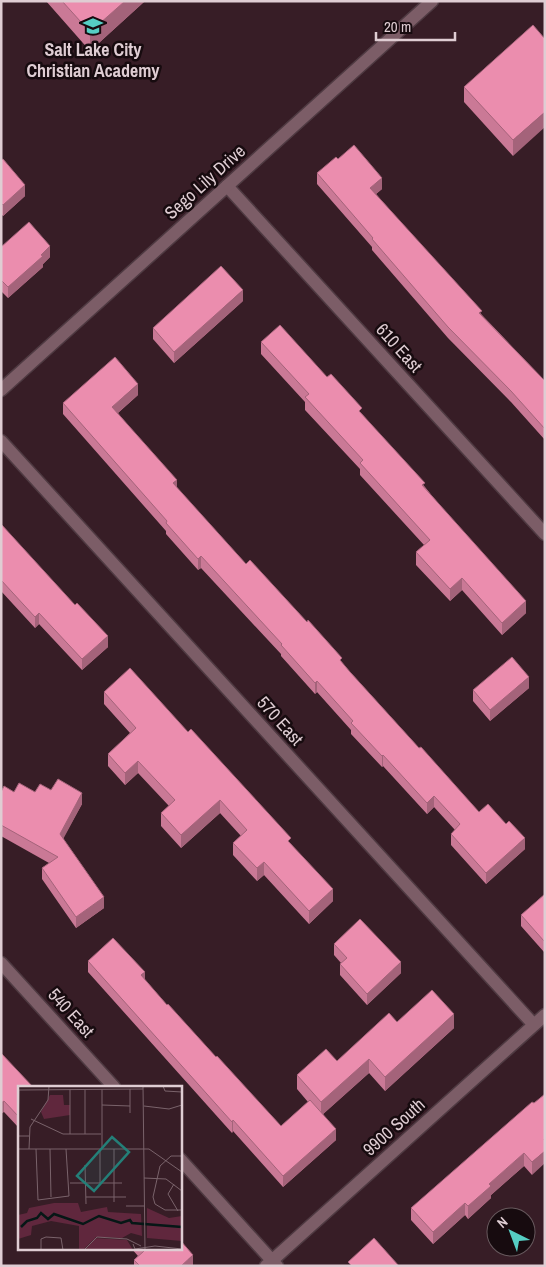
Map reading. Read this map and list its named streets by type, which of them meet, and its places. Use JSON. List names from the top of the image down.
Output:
{
  "streets": {
    "street": [
      "Sego Lily Drive",
      "610 East",
      "570 East",
      "540 East",
      "9900 South"
    ]
  },
  "crossings": [
    ["Sego Lily Drive", "610 East"],
    ["570 East", "9900 South"]
  ],
  "places": {
    "school or university": ["Salt Lake City Christian Academy"]
  },
  "scale_bar": "20 m",
  "north": "top left"
}
